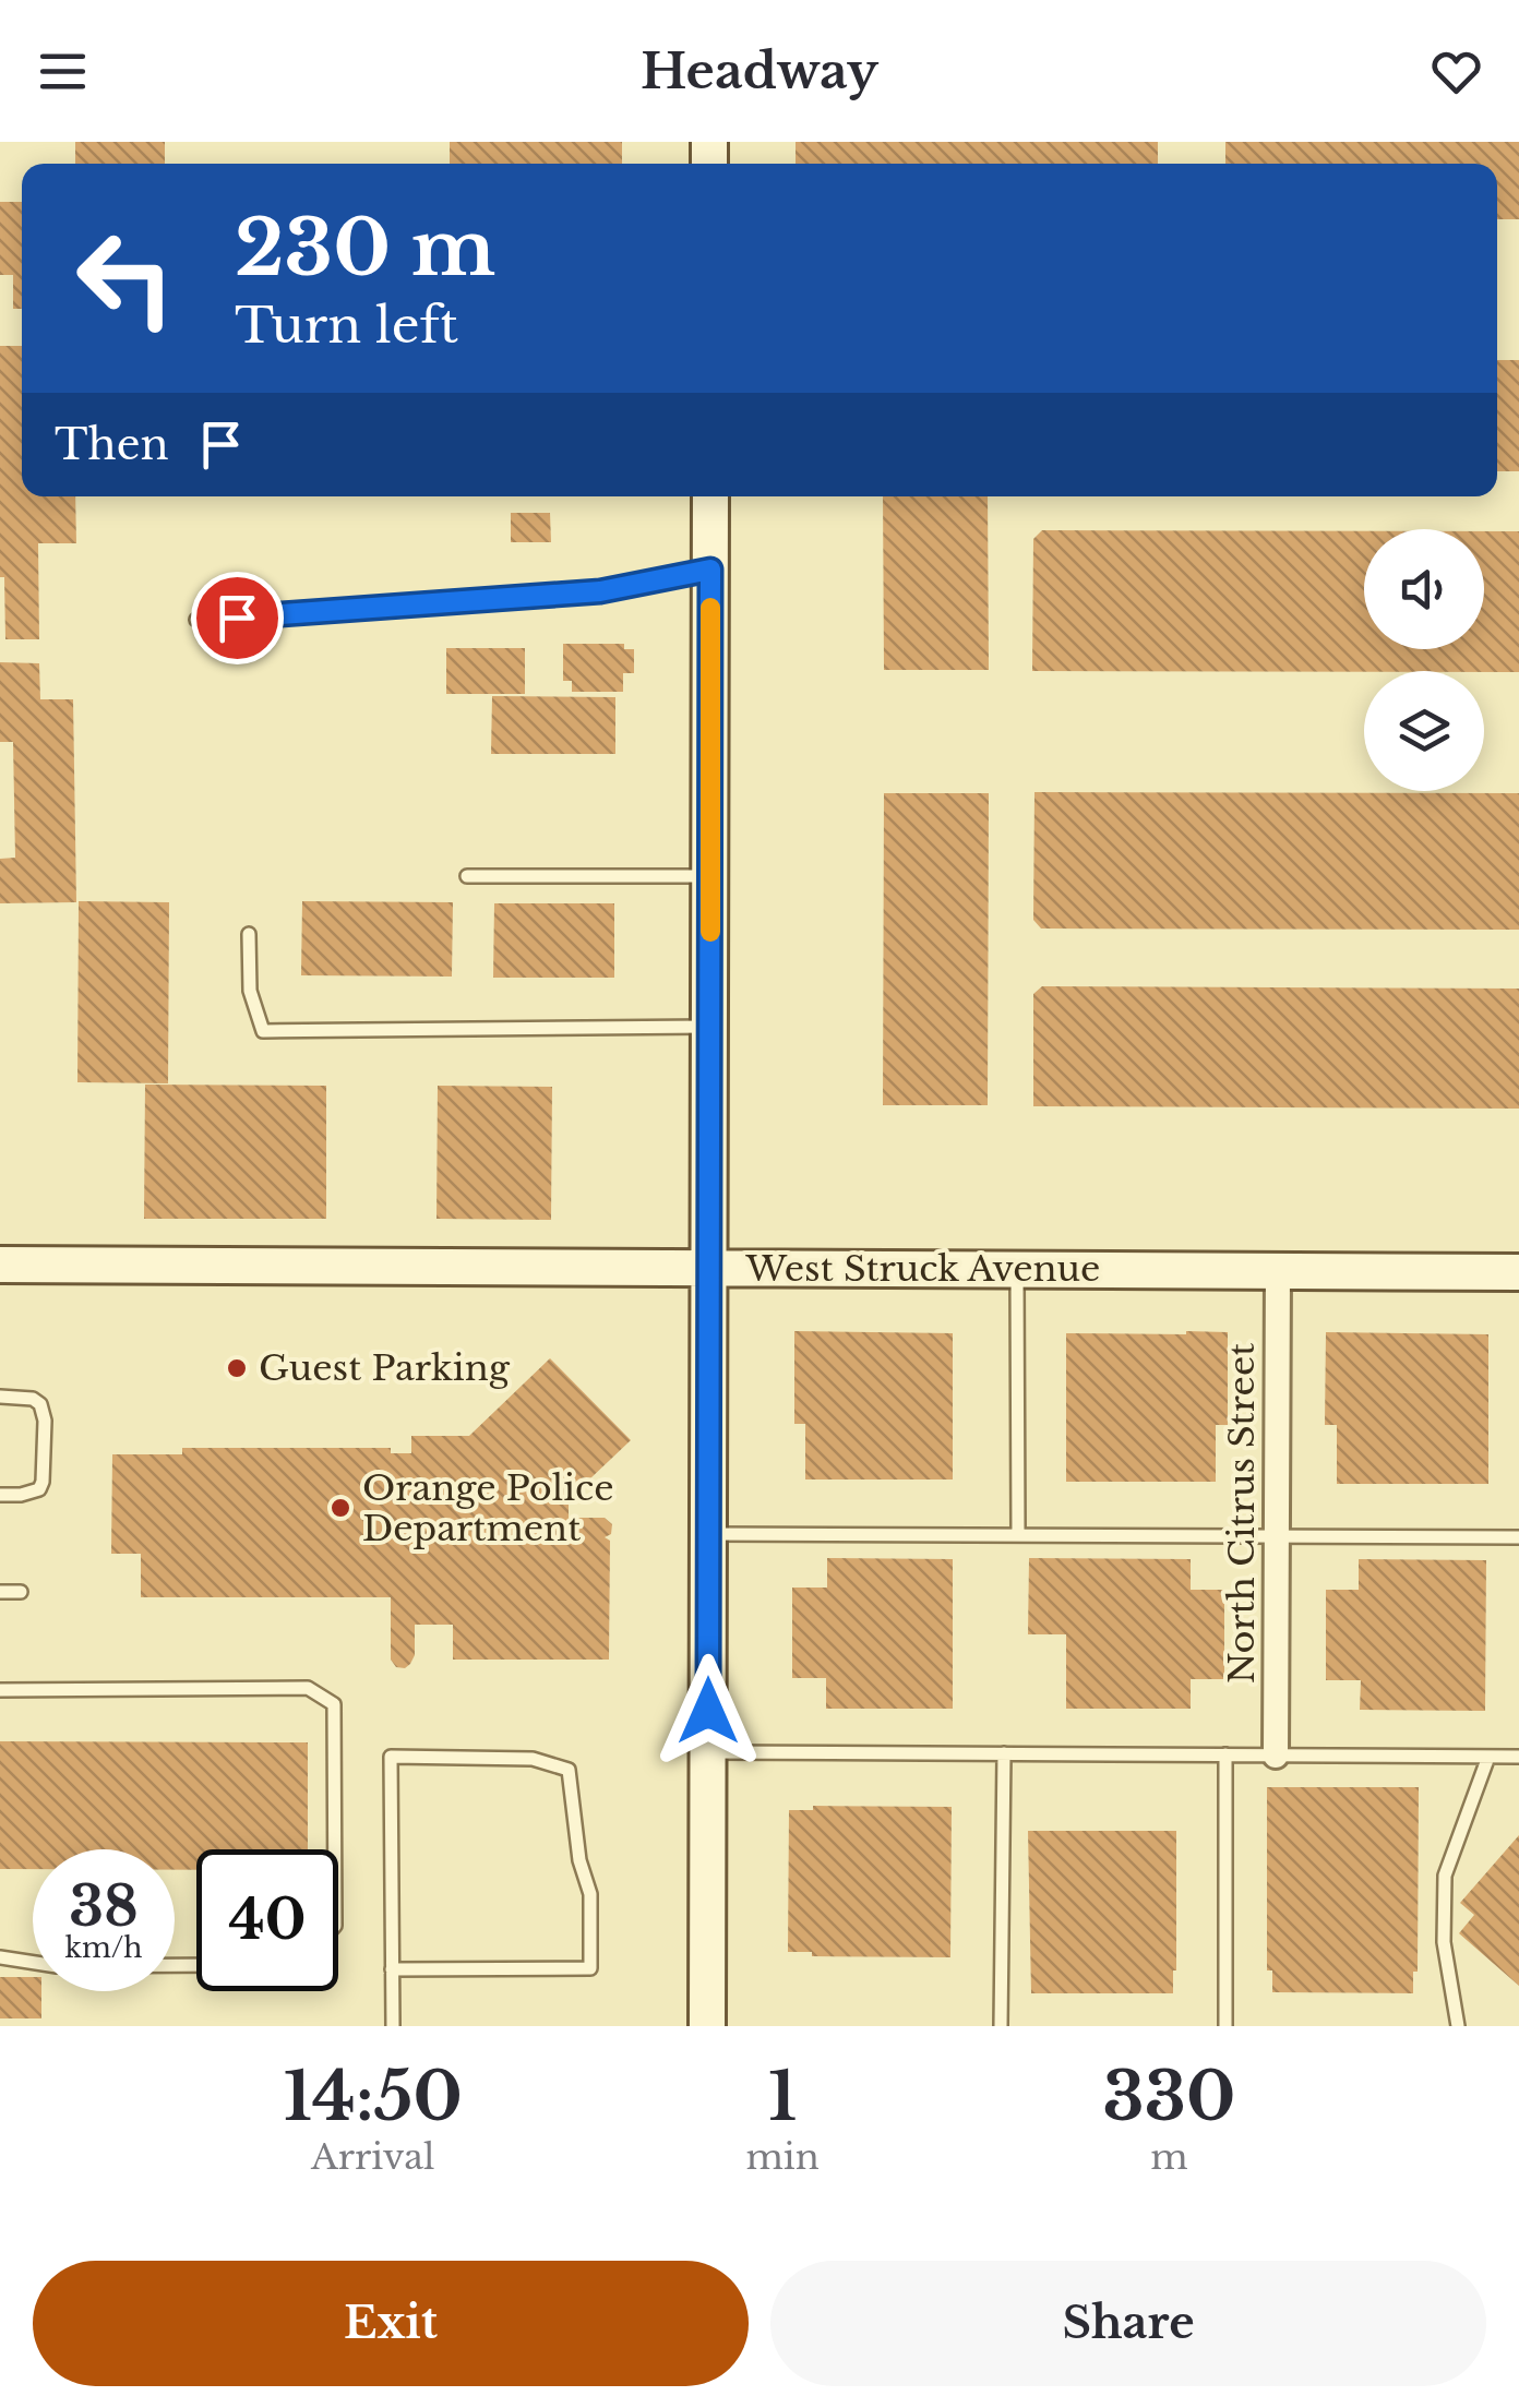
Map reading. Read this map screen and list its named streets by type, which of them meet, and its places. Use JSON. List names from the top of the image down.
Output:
{
  "streets": {
    "street": ["West Struck Avenue", "North Citrus Street"]
  },
  "crossings": [
    ["West Struck Avenue", "North Citrus Street"]
  ],
  "places": ["Guest Parking", "Orange Police Department"],
  "page": {
    "header": "Headway",
    "turn": ["230 m", "Turn left"],
    "then": "Then",
    "speed": "38 km/h",
    "limit": "40",
    "eta": [
      "14:50",
      "Arrival",
      "1",
      "min",
      "330",
      "m"
    ],
    "buttons": ["Exit", "Share"]
  }
}
